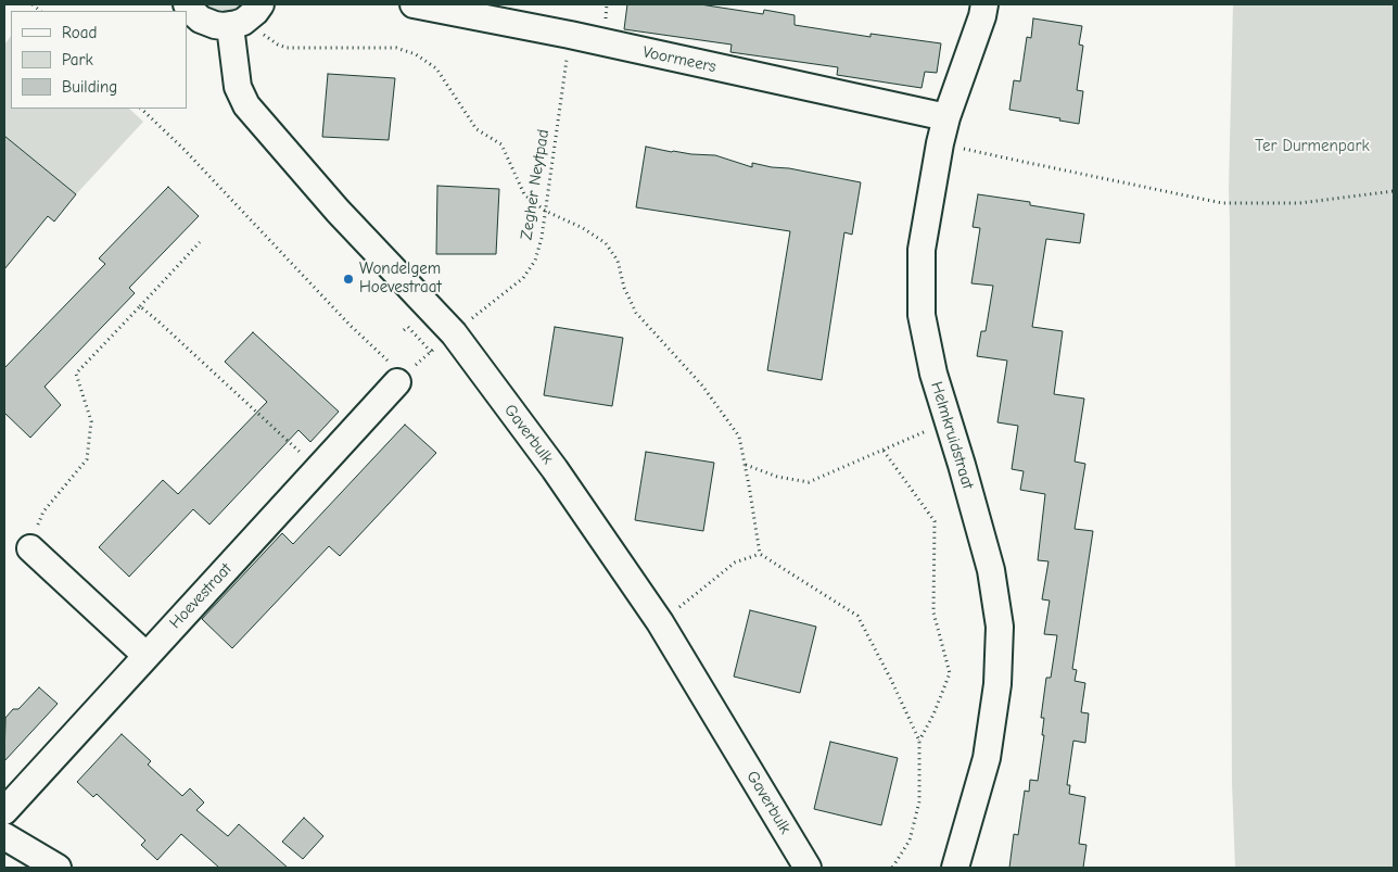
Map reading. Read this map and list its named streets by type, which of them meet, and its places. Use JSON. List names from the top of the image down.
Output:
{
  "streets": {
    "street": [
      "Voormeers",
      "Gaverbulk",
      "Helmkruidstraat",
      "Hoevestraat"
    ],
    "path": ["Zegher Neytpad"]
  },
  "crossings": [
    ["Voormeers", "Zegher Neytpad"],
    ["Voormeers", "Helmkruidstraat"],
    ["Zegher Neytpad", "Gaverbulk"],
    ["Zegher Neytpad", "Hoevestraat"]
  ],
  "parks": ["Ter Durmenpark"],
  "places": ["Wondelgem Hoevestraat"],
  "legend": ["Road", "Park", "Building"]
}
